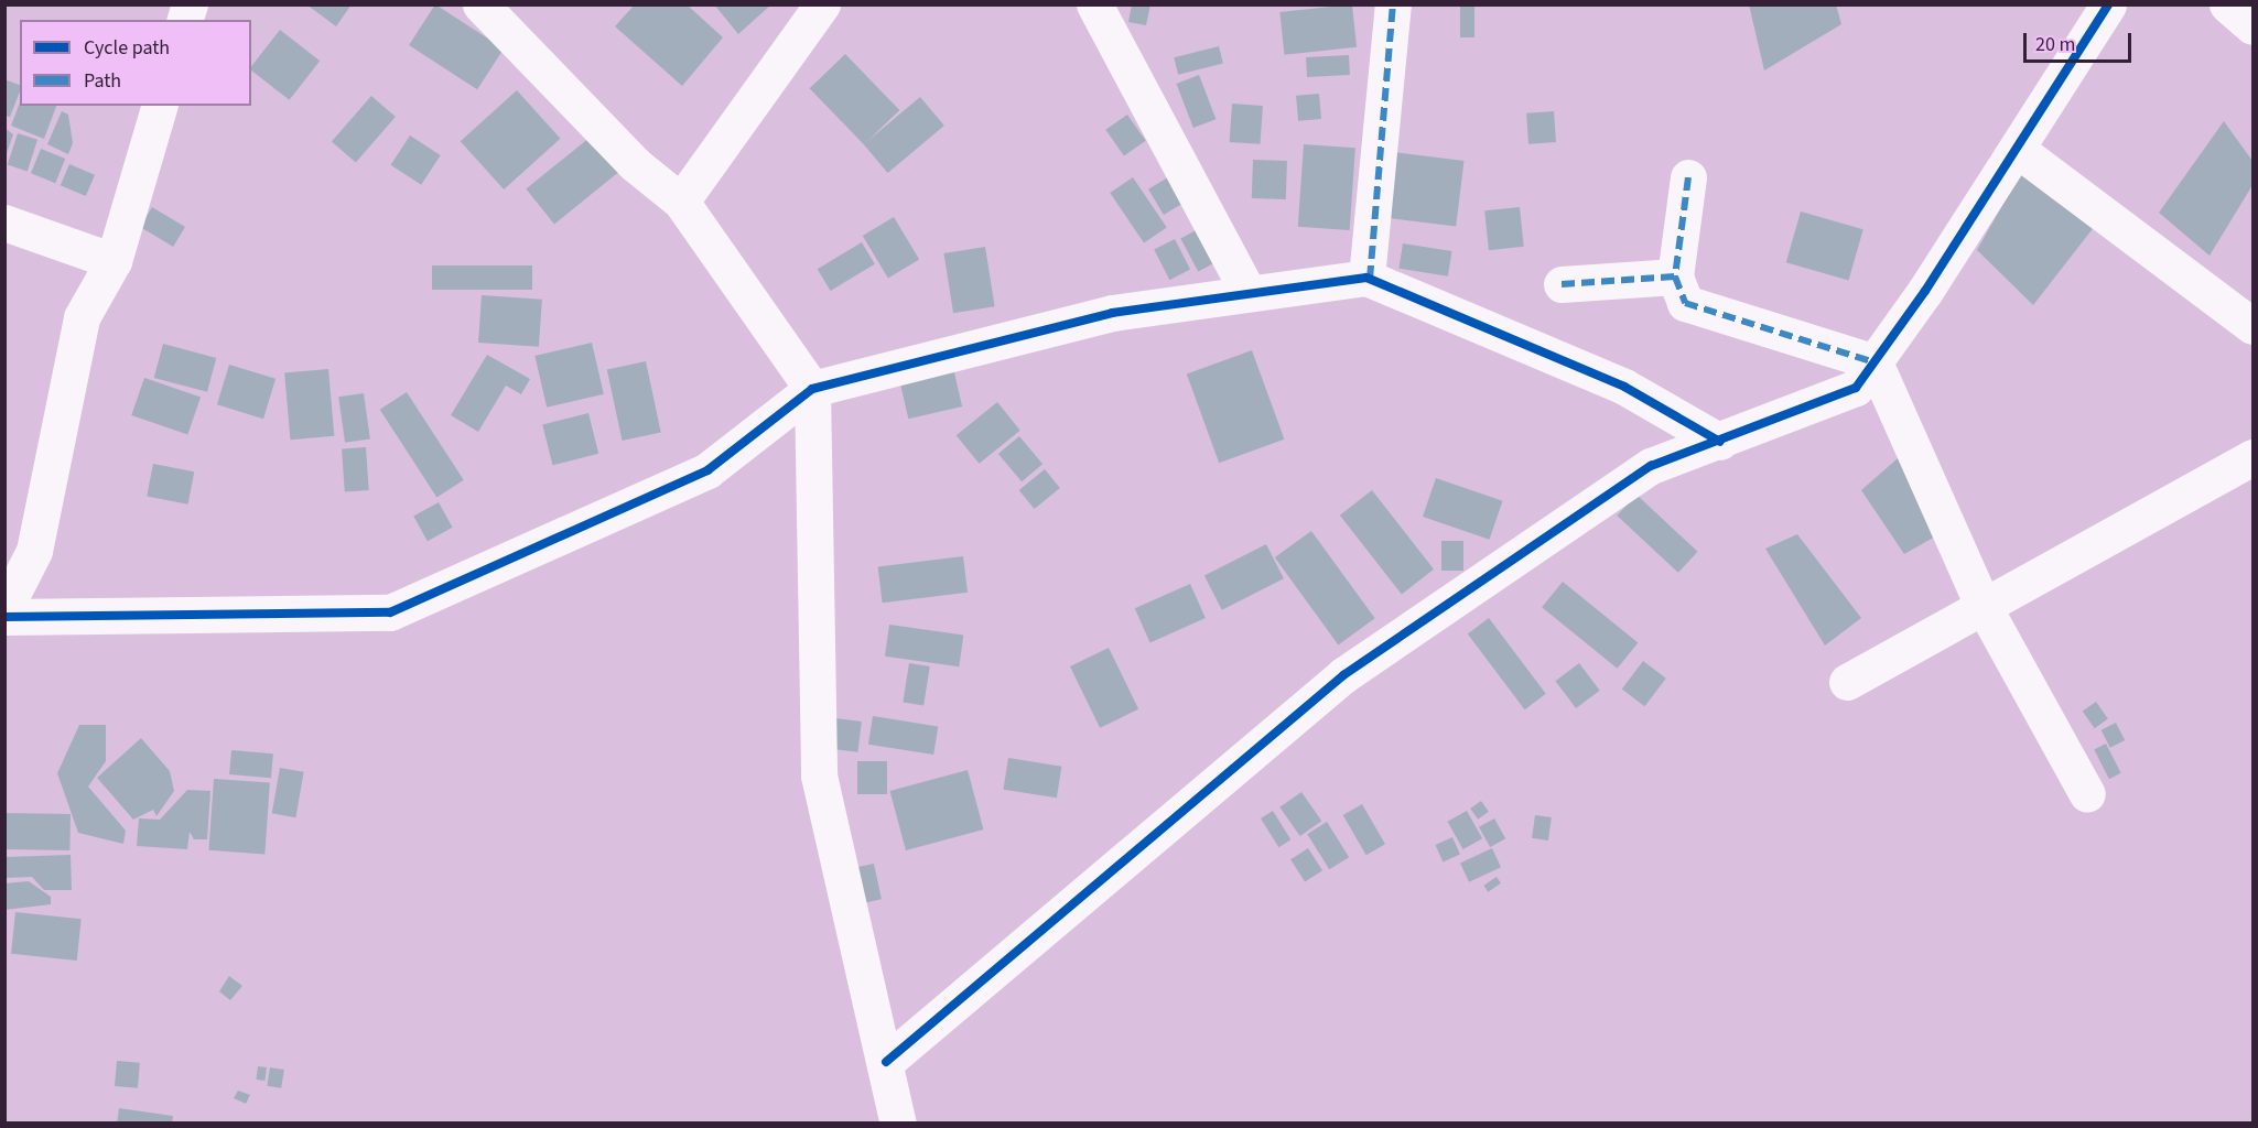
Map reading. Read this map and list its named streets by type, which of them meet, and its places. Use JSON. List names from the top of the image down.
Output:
{
  "legend": ["Cycle path", "Path"],
  "scale_bar": "20 m"
}
